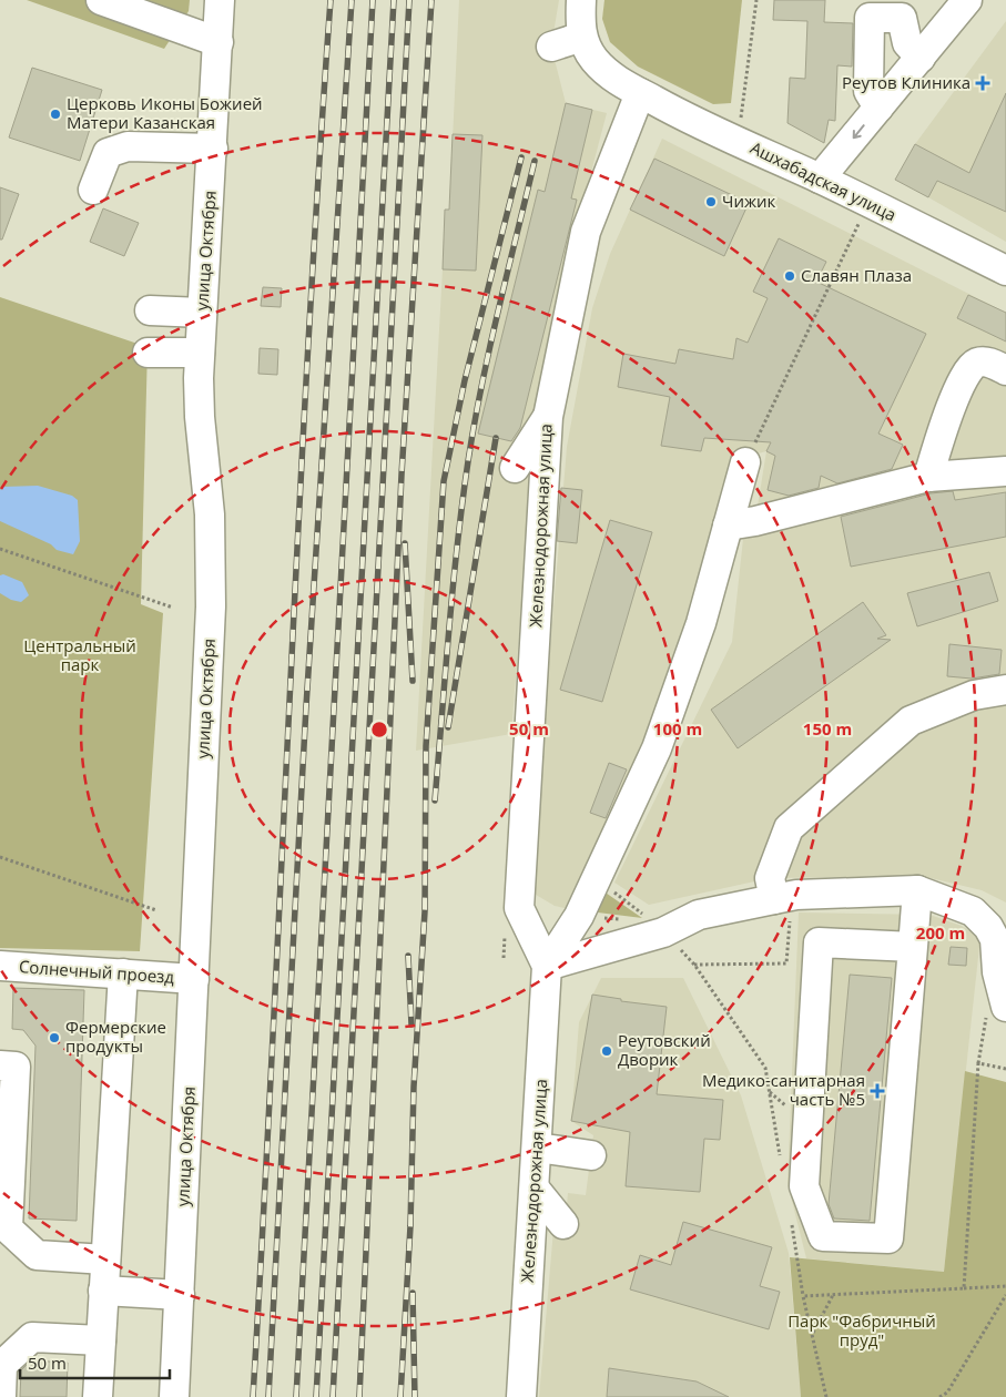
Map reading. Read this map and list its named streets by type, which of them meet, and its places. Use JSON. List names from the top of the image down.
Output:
{
  "streets": {
    "street": [
      "Ашхабадская улица",
      "улица Октября",
      "Железнодорожная улица",
      "Солнечный проезд"
    ]
  },
  "crossings": [
    ["Ашхабадская улица", "Железнодорожная улица"],
    ["улица Октября", "Солнечный проезд"]
  ],
  "parks": ["Центральный парк", "Парк \"Фабричный пруд\""],
  "places": {
    "health": ["Реутов Клиника", "Медико-санитарная часть №5"],
    "other": [
      "Церковь Иконы Божией Матери Казанская",
      "Чижик",
      "Славян Плаза",
      "Фермерские продукты",
      "Реутовский Дворик"
    ]
  },
  "scale_bar": "50 m",
  "rings": [
    "50 m",
    "100 m",
    "150 m",
    "200 m"
  ]
}
